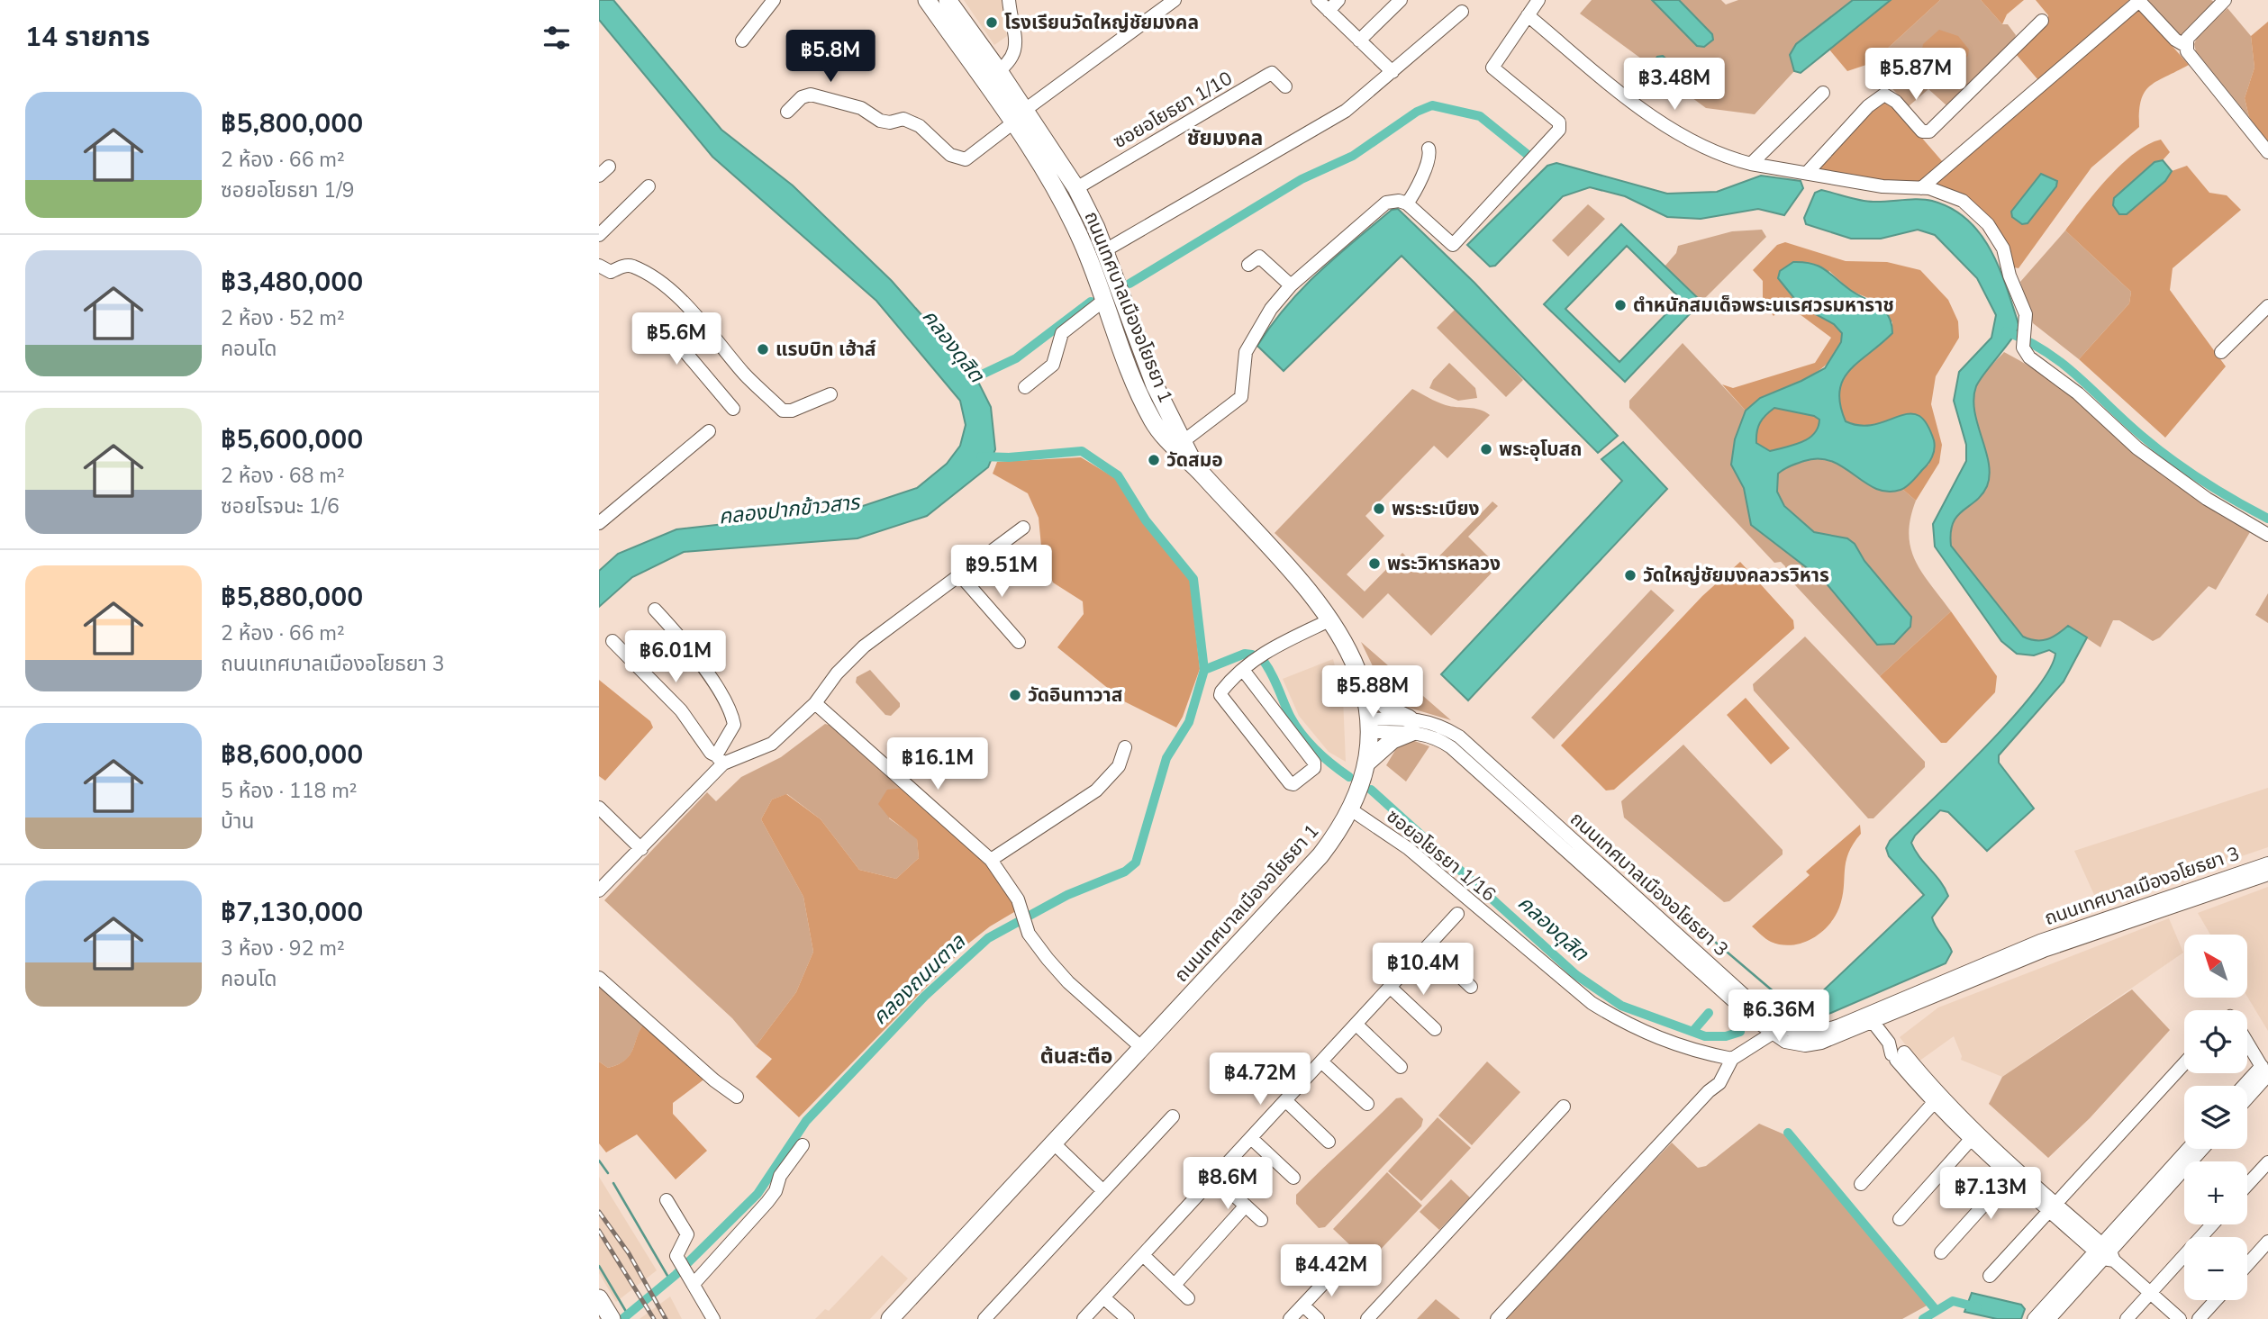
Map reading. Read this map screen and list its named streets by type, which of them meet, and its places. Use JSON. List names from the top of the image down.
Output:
{
  "streets": {
    "main road": ["ถนนเทศบาลเมืองอโยธยา 1"],
    "street": ["ซอยอโยธยา 1/10", "ซอยอโยธยา 1/16", "ถนนเทศบาลเมืองอโยธยา 3"]
  },
  "crossings": [
    ["ซอยอโยธยา 1/10", "ถนนเทศบาลเมืองอโยธยา 1"],
    ["ถนนเทศบาลเมืองอโยธยา 1", "ซอยอโยธยา 1/16"],
    ["ถนนเทศบาลเมืองอโยธยา 1", "ถนนเทศบาลเมืองอโยธยา 3"]
  ],
  "districts": ["ชัยมงคล", "ต้นสะตือ"],
  "water": ["คลองดุสิต", "คลองปากข้าวสาร", "คลองถนนตาล"],
  "places": [
    "โรงเรียนวัดใหญ่ชัยมงคล",
    "ตำหนักสมเด็จพระนเรศวรมหาราช",
    "แรบบิท เฮ้าส์",
    "พระอุโบสถ",
    "วัดสมอ",
    "พระระเบียง",
    "พระวิหารหลวง",
    "วัดใหญ่ชัยมงคลวรวิหาร",
    "วัดอินทาวาส"
  ],
  "north": "top left",
  "page": {
    "heading": "14 รายการ",
    "price": [
      "฿5.8M",
      "฿5.87M",
      "฿3.48M",
      "฿5.6M",
      "฿9.51M",
      "฿6.01M",
      "฿5.88M",
      "฿16.1M",
      "฿10.4M",
      "฿6.36M",
      "฿4.72M",
      "฿8.6M",
      "฿7.13M",
      "฿4.42M"
    ],
    "list": [
      {
        "name": "฿5,800,000",
        "note": "2 ห้อง · 66 m² · ซอยอโยธยา 1/9"
      },
      {
        "name": "฿3,480,000",
        "note": "2 ห้อง · 52 m² · คอนโด"
      },
      {
        "name": "฿5,600,000",
        "note": "2 ห้อง · 68 m² · ซอยโรจนะ 1/6"
      },
      {
        "name": "฿5,880,000",
        "note": "2 ห้อง · 66 m² · ถนนเทศบาลเมืองอโยธยา 3"
      },
      {
        "name": "฿8,600,000",
        "note": "5 ห้อง · 118 m² · บ้าน"
      },
      {
        "name": "฿7,130,000",
        "note": "3 ห้อง · 92 m² · คอนโด"
      }
    ],
    "map_buttons": ["+", "−"]
  }
}
